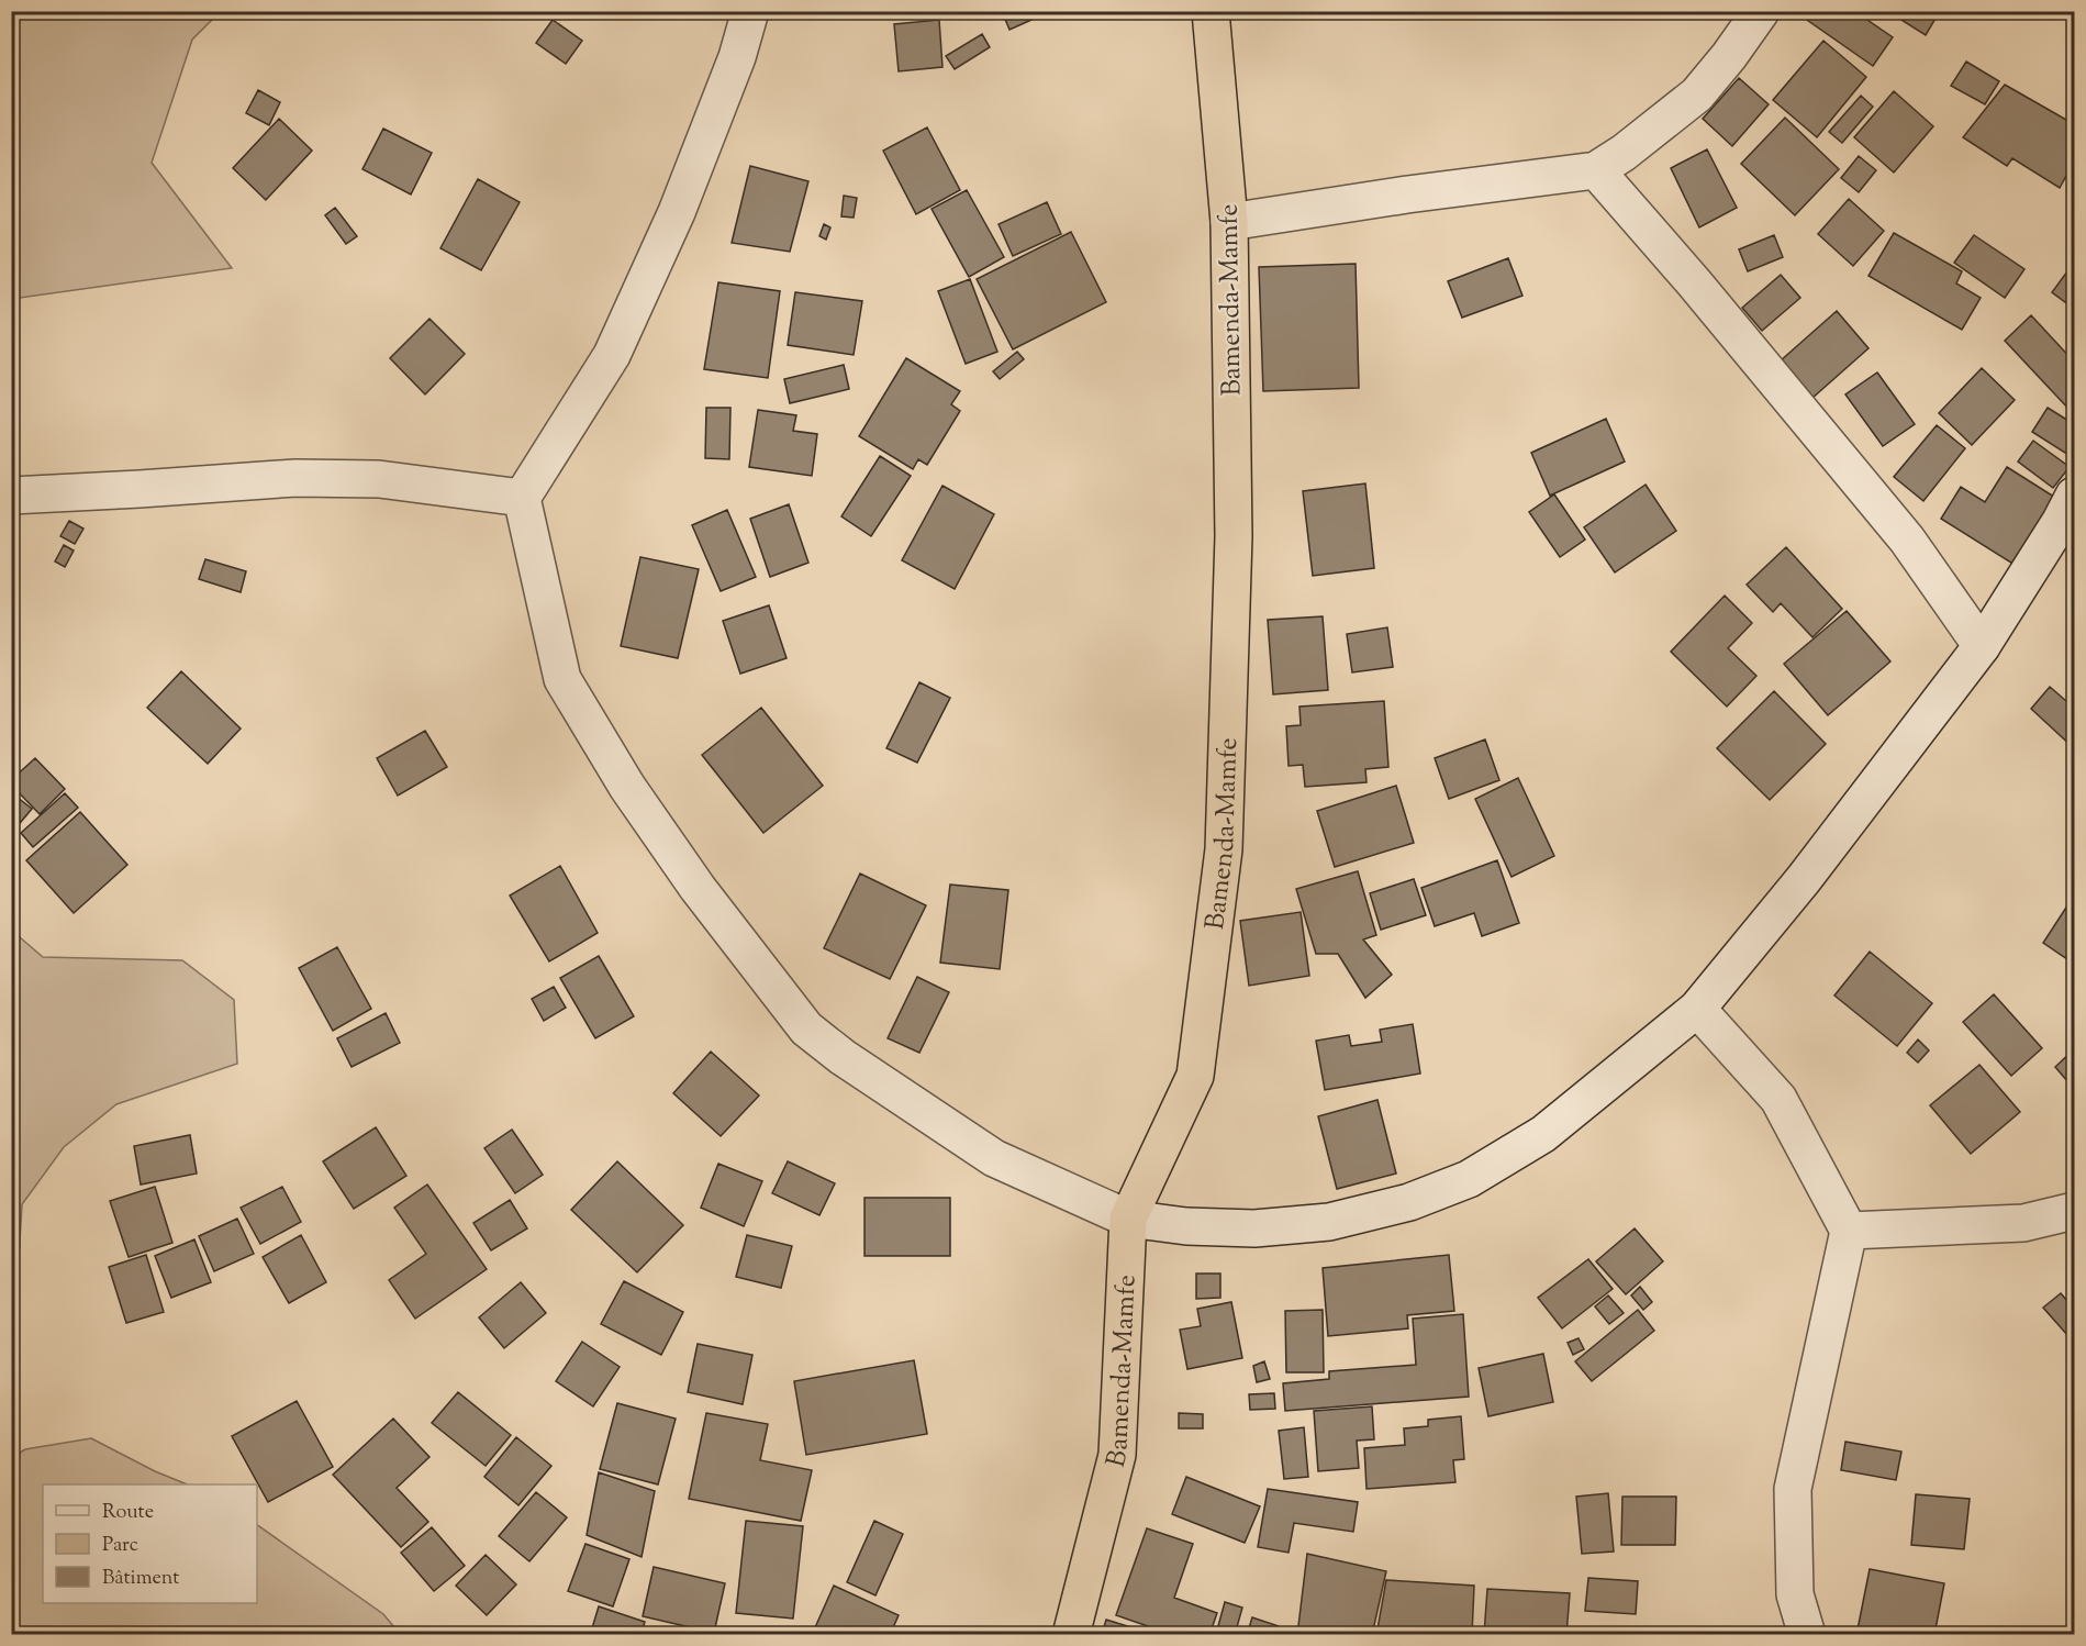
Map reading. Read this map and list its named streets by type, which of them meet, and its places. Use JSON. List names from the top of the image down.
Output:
{
  "streets": {
    "highway": ["Bamenda-Mamfe"]
  },
  "legend": ["Route", "Parc", "Bâtiment"]
}
